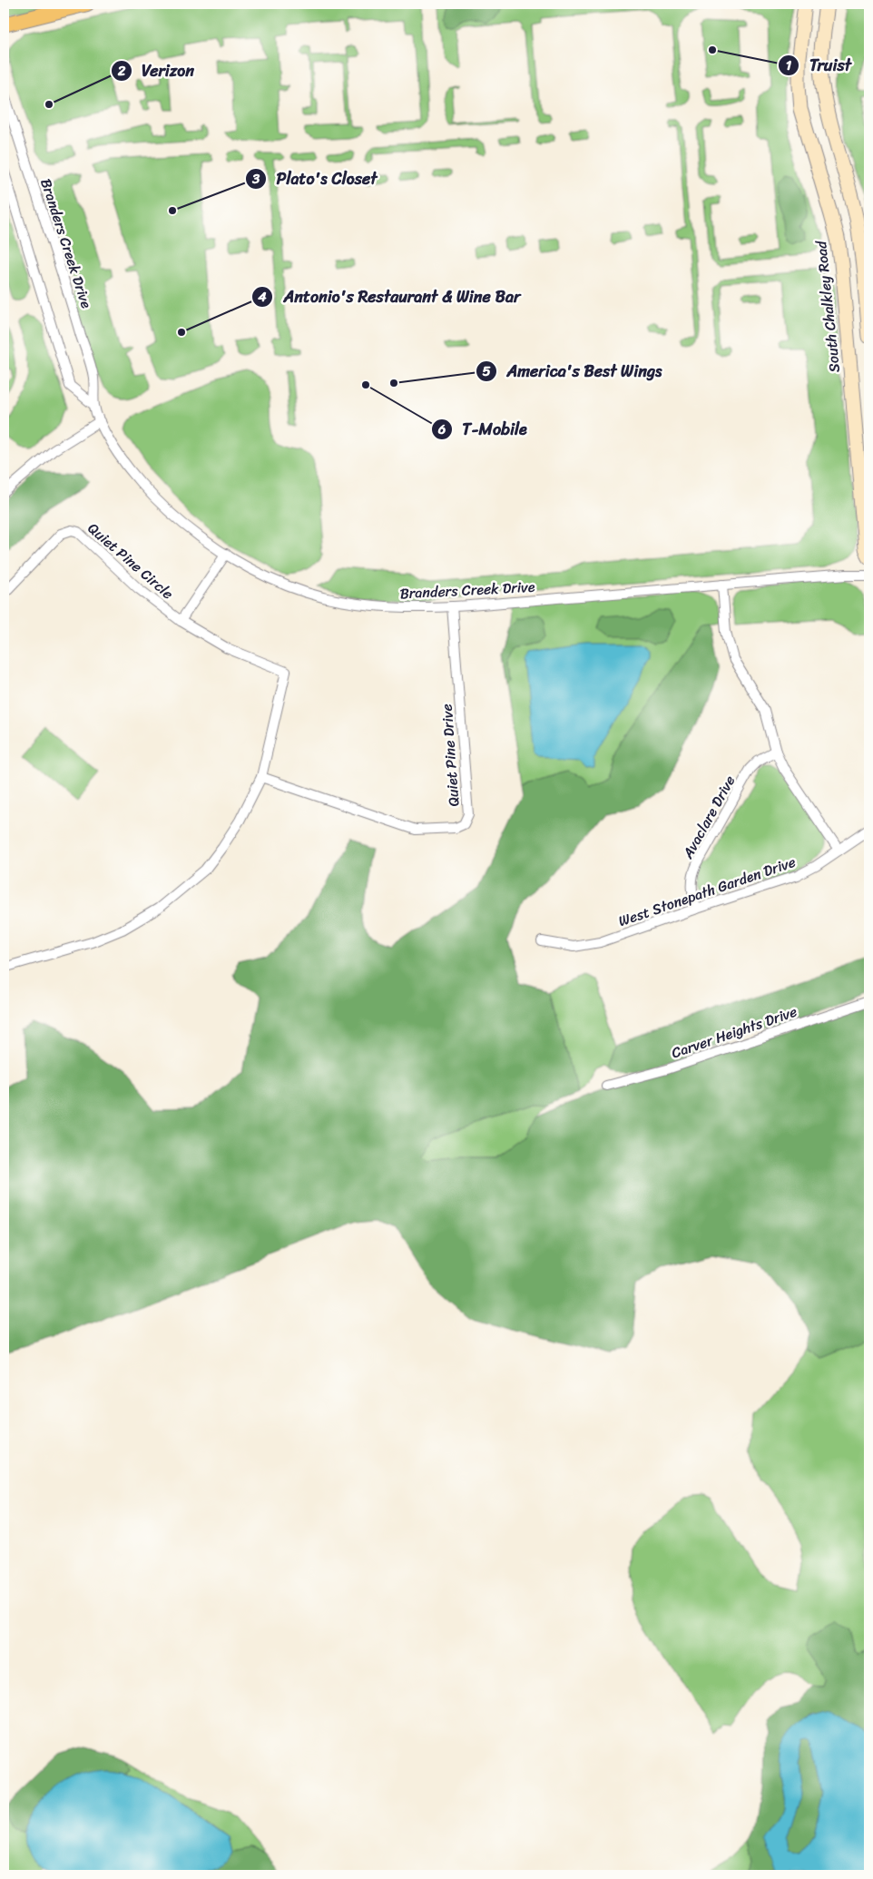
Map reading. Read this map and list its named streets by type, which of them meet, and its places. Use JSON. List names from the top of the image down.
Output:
{
  "streets": {
    "street": [
      "Branders Creek Drive",
      "South Chalkley Road",
      "Quiet Pine Circle",
      "Quiet Pine Drive",
      "Avaclare Drive",
      "West Stonepath Garden Drive",
      "Carver Heights Drive"
    ]
  },
  "crossings": [
    ["Branders Creek Drive", "Quiet Pine Circle"],
    ["Branders Creek Drive", "Quiet Pine Drive"],
    ["Quiet Pine Circle", "Quiet Pine Drive"],
    ["Avaclare Drive", "West Stonepath Garden Drive"]
  ],
  "places": [
    "Truist",
    "Verizon",
    "Plato's Closet",
    "Antonio's Restaurant & Wine Bar",
    "America's Best Wings",
    "T-Mobile"
  ]
}
